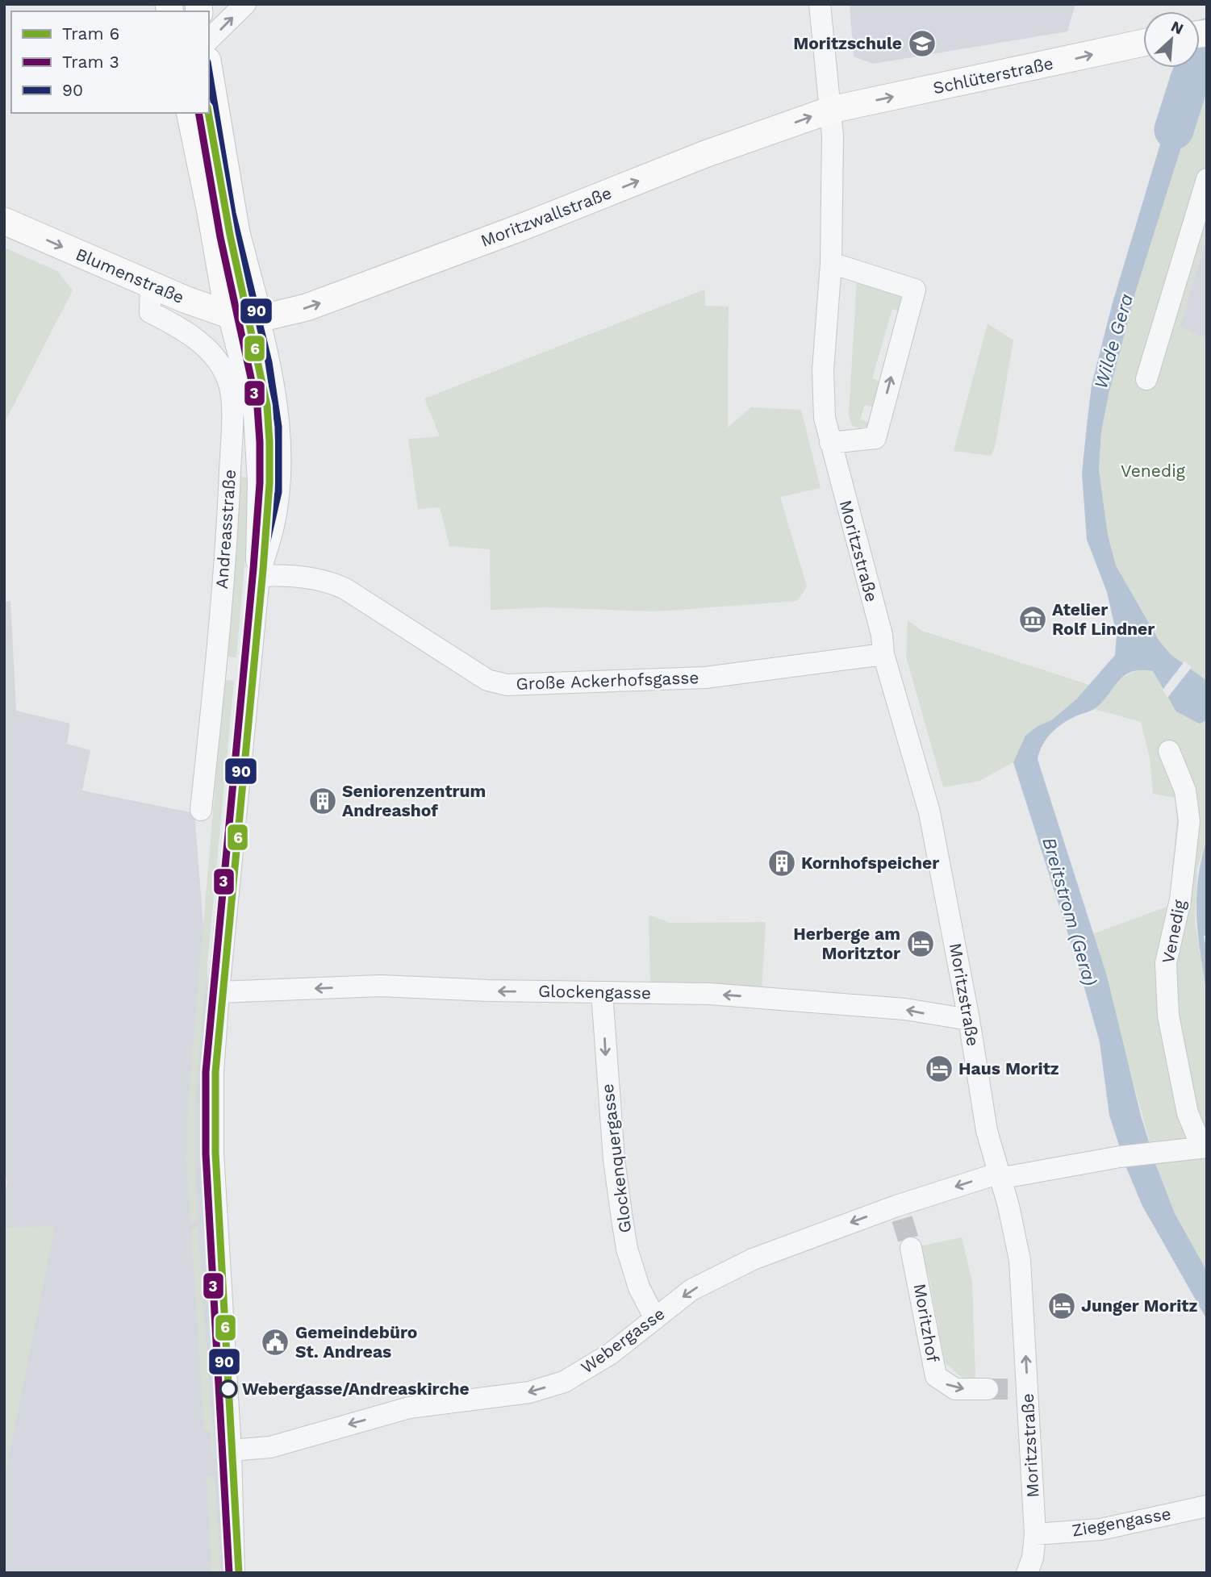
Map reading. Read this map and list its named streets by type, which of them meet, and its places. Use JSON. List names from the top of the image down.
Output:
{
  "streets": {
    "main road": ["Schlüterstraße", "Moritzwallstraße", "Blumenstraße"],
    "street": [
      "Andreasstraße",
      "Moritzstraße",
      "Große Ackerhofsgasse",
      "Venedig",
      "Glockengasse",
      "Glockenquergasse",
      "Moritzhof",
      "Webergasse",
      "Ziegengasse"
    ]
  },
  "crossings": [
    ["Schlüterstraße", "Moritzwallstraße"],
    ["Schlüterstraße", "Moritzstraße"],
    ["Moritzwallstraße", "Blumenstraße"],
    ["Moritzwallstraße", "Andreasstraße"],
    ["Moritzwallstraße", "Moritzstraße"],
    ["Blumenstraße", "Andreasstraße"],
    ["Andreasstraße", "Große Ackerhofsgasse"],
    ["Andreasstraße", "Glockengasse"],
    ["Andreasstraße", "Webergasse"],
    ["Moritzstraße", "Große Ackerhofsgasse"],
    ["Moritzstraße", "Venedig"],
    ["Moritzstraße", "Glockengasse"],
    ["Moritzstraße", "Moritzhof"],
    ["Moritzstraße", "Webergasse"],
    ["Moritzstraße", "Ziegengasse"],
    ["Venedig", "Webergasse"],
    ["Glockengasse", "Glockenquergasse"],
    ["Glockenquergasse", "Webergasse"]
  ],
  "one_way": [
    "Schlüterstraße",
    "Moritzwallstraße",
    "Blumenstraße",
    "Glockengasse",
    "Glockenquergasse",
    "Moritzhof",
    "Webergasse"
  ],
  "water": ["Wilde Gera", "Breitstrom (Gera)"],
  "parks": ["Venedig"],
  "places": {
    "school or university": ["Moritzschule"],
    "museum": ["Atelier Rolf Lindner"],
    "building": ["Seniorenzentrum Andreashof", "Kornhofspeicher"],
    "hotel": ["Herberge am Moritztor", "Haus Moritz", "Junger Moritz"],
    "public building": ["Gemeindebüro St. Andreas"],
    "other": ["Webergasse/Andreaskirche"]
  },
  "lines": ["transit line 90", "tram line 6", "tram line 3"],
  "legend": ["Tram 6", "Tram 3", "90"],
  "north": "top right"
}
